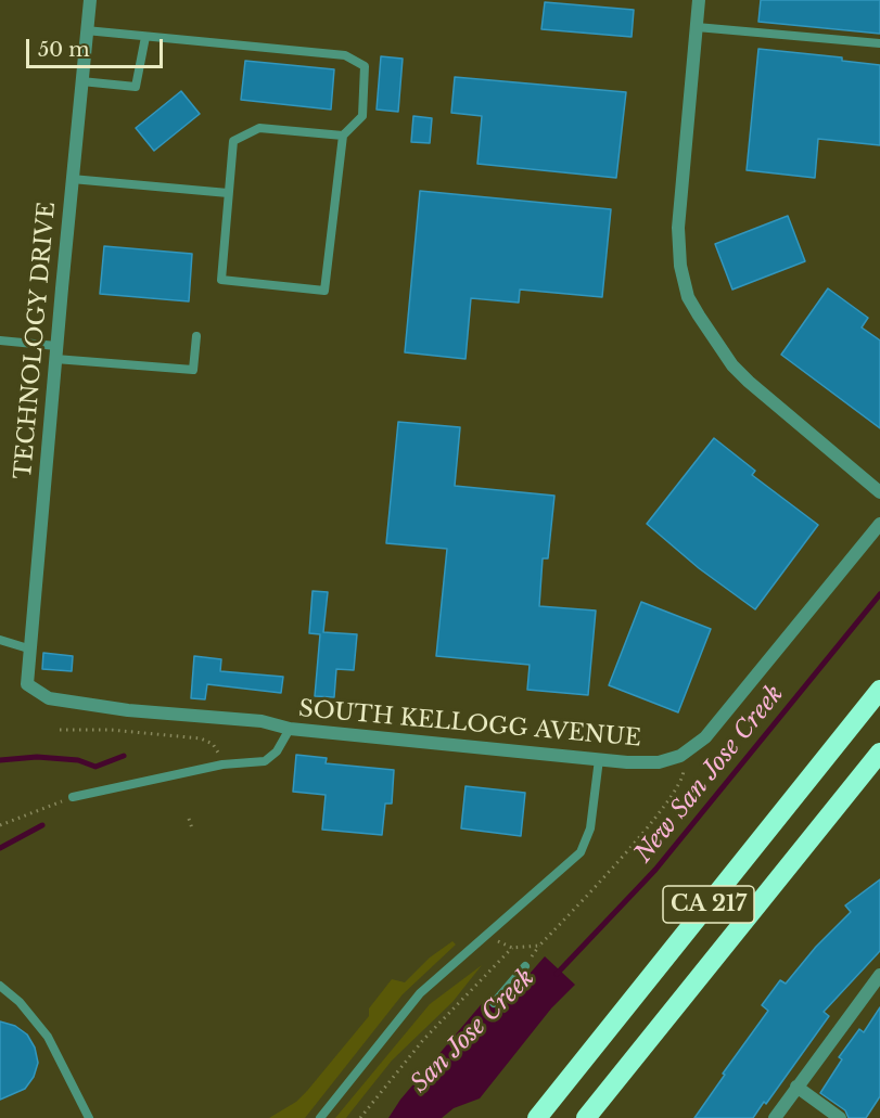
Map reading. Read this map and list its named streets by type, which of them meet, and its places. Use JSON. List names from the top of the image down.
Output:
{
  "streets": {
    "highway": ["CA 217"],
    "street": ["TECHNOLOGY DRIVE", "SOUTH KELLOGG AVENUE"]
  },
  "crossings": [
    ["TECHNOLOGY DRIVE", "SOUTH KELLOGG AVENUE"]
  ],
  "water": ["New San Jose Creek", "San Jose Creek"],
  "scale_bar": "50 m"
}
